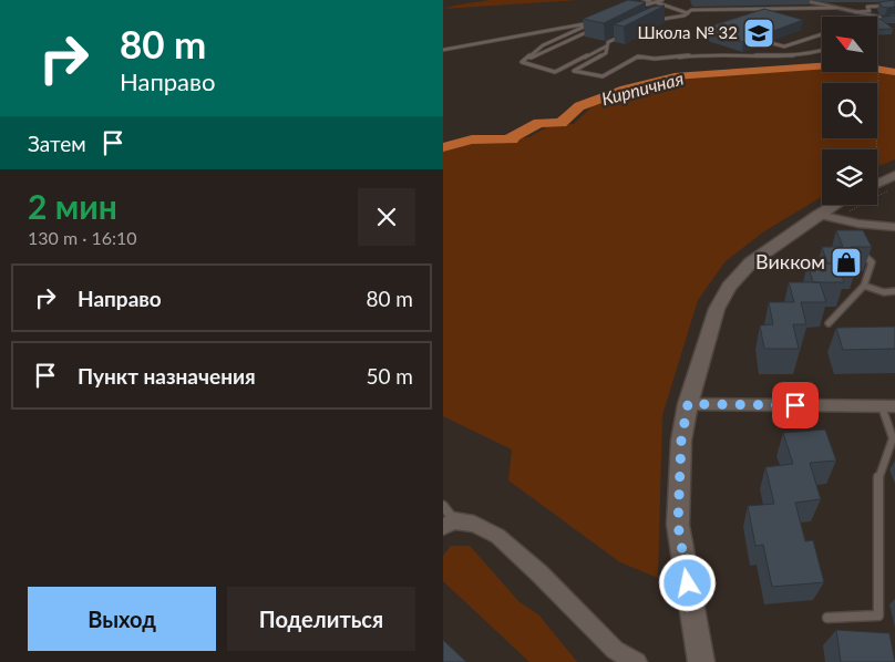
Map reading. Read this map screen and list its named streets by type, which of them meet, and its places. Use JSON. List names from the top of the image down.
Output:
{
  "water": ["Кирпичная"],
  "places": {
    "school or university": ["Школа № 32"],
    "shop": ["Викком"]
  },
  "north": "top left",
  "page": {
    "turn": ["80 m", "Направо"],
    "then": "Затем",
    "heading": ["2 мин", "130 m · 16:10"],
    "list": [
      {
        "name": "Направо",
        "value": "80 m"
      },
      {
        "name": "Пункт назначения",
        "value": "50 m"
      }
    ],
    "buttons": ["Выход", "Поделиться"]
  }
}
